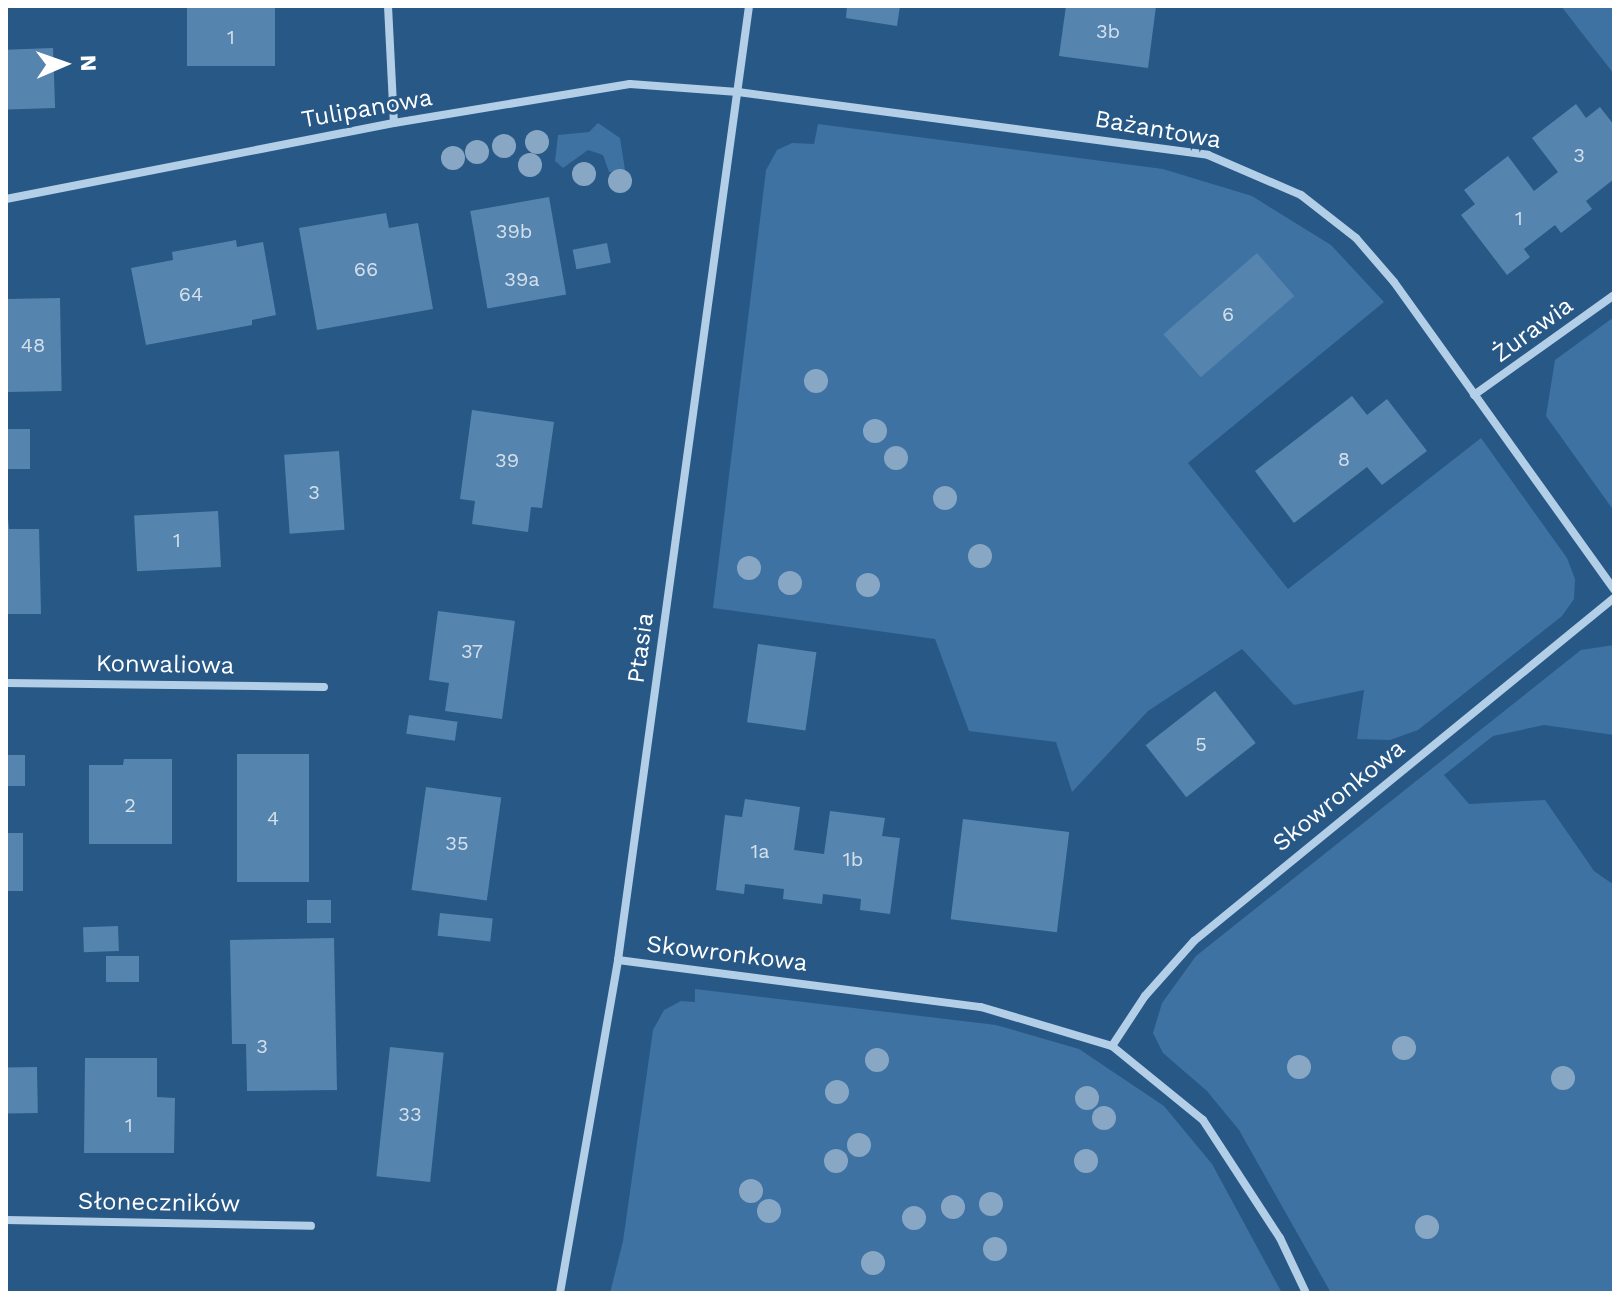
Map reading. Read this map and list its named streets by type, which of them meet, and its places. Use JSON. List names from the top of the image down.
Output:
{
  "streets": {
    "street": [
      "Tulipanowa",
      "Bażantowa",
      "Żurawia",
      "Ptasia",
      "Konwaliowa",
      "Skowronkowa",
      "Słoneczników"
    ]
  },
  "crossings": [
    ["Tulipanowa", "Bażantowa"],
    ["Tulipanowa", "Ptasia"],
    ["Bażantowa", "Żurawia"],
    ["Bażantowa", "Ptasia"],
    ["Ptasia", "Skowronkowa"]
  ],
  "house_numbers": [
    "3b",
    "1",
    "3",
    "1",
    "39b",
    "66",
    "39a",
    "64",
    "6",
    "48",
    "8",
    "39",
    "3",
    "1",
    "37",
    "5",
    "2",
    "4",
    "35",
    "1a",
    "1b",
    "3",
    "33",
    "1"
  ],
  "north": "right"
}
